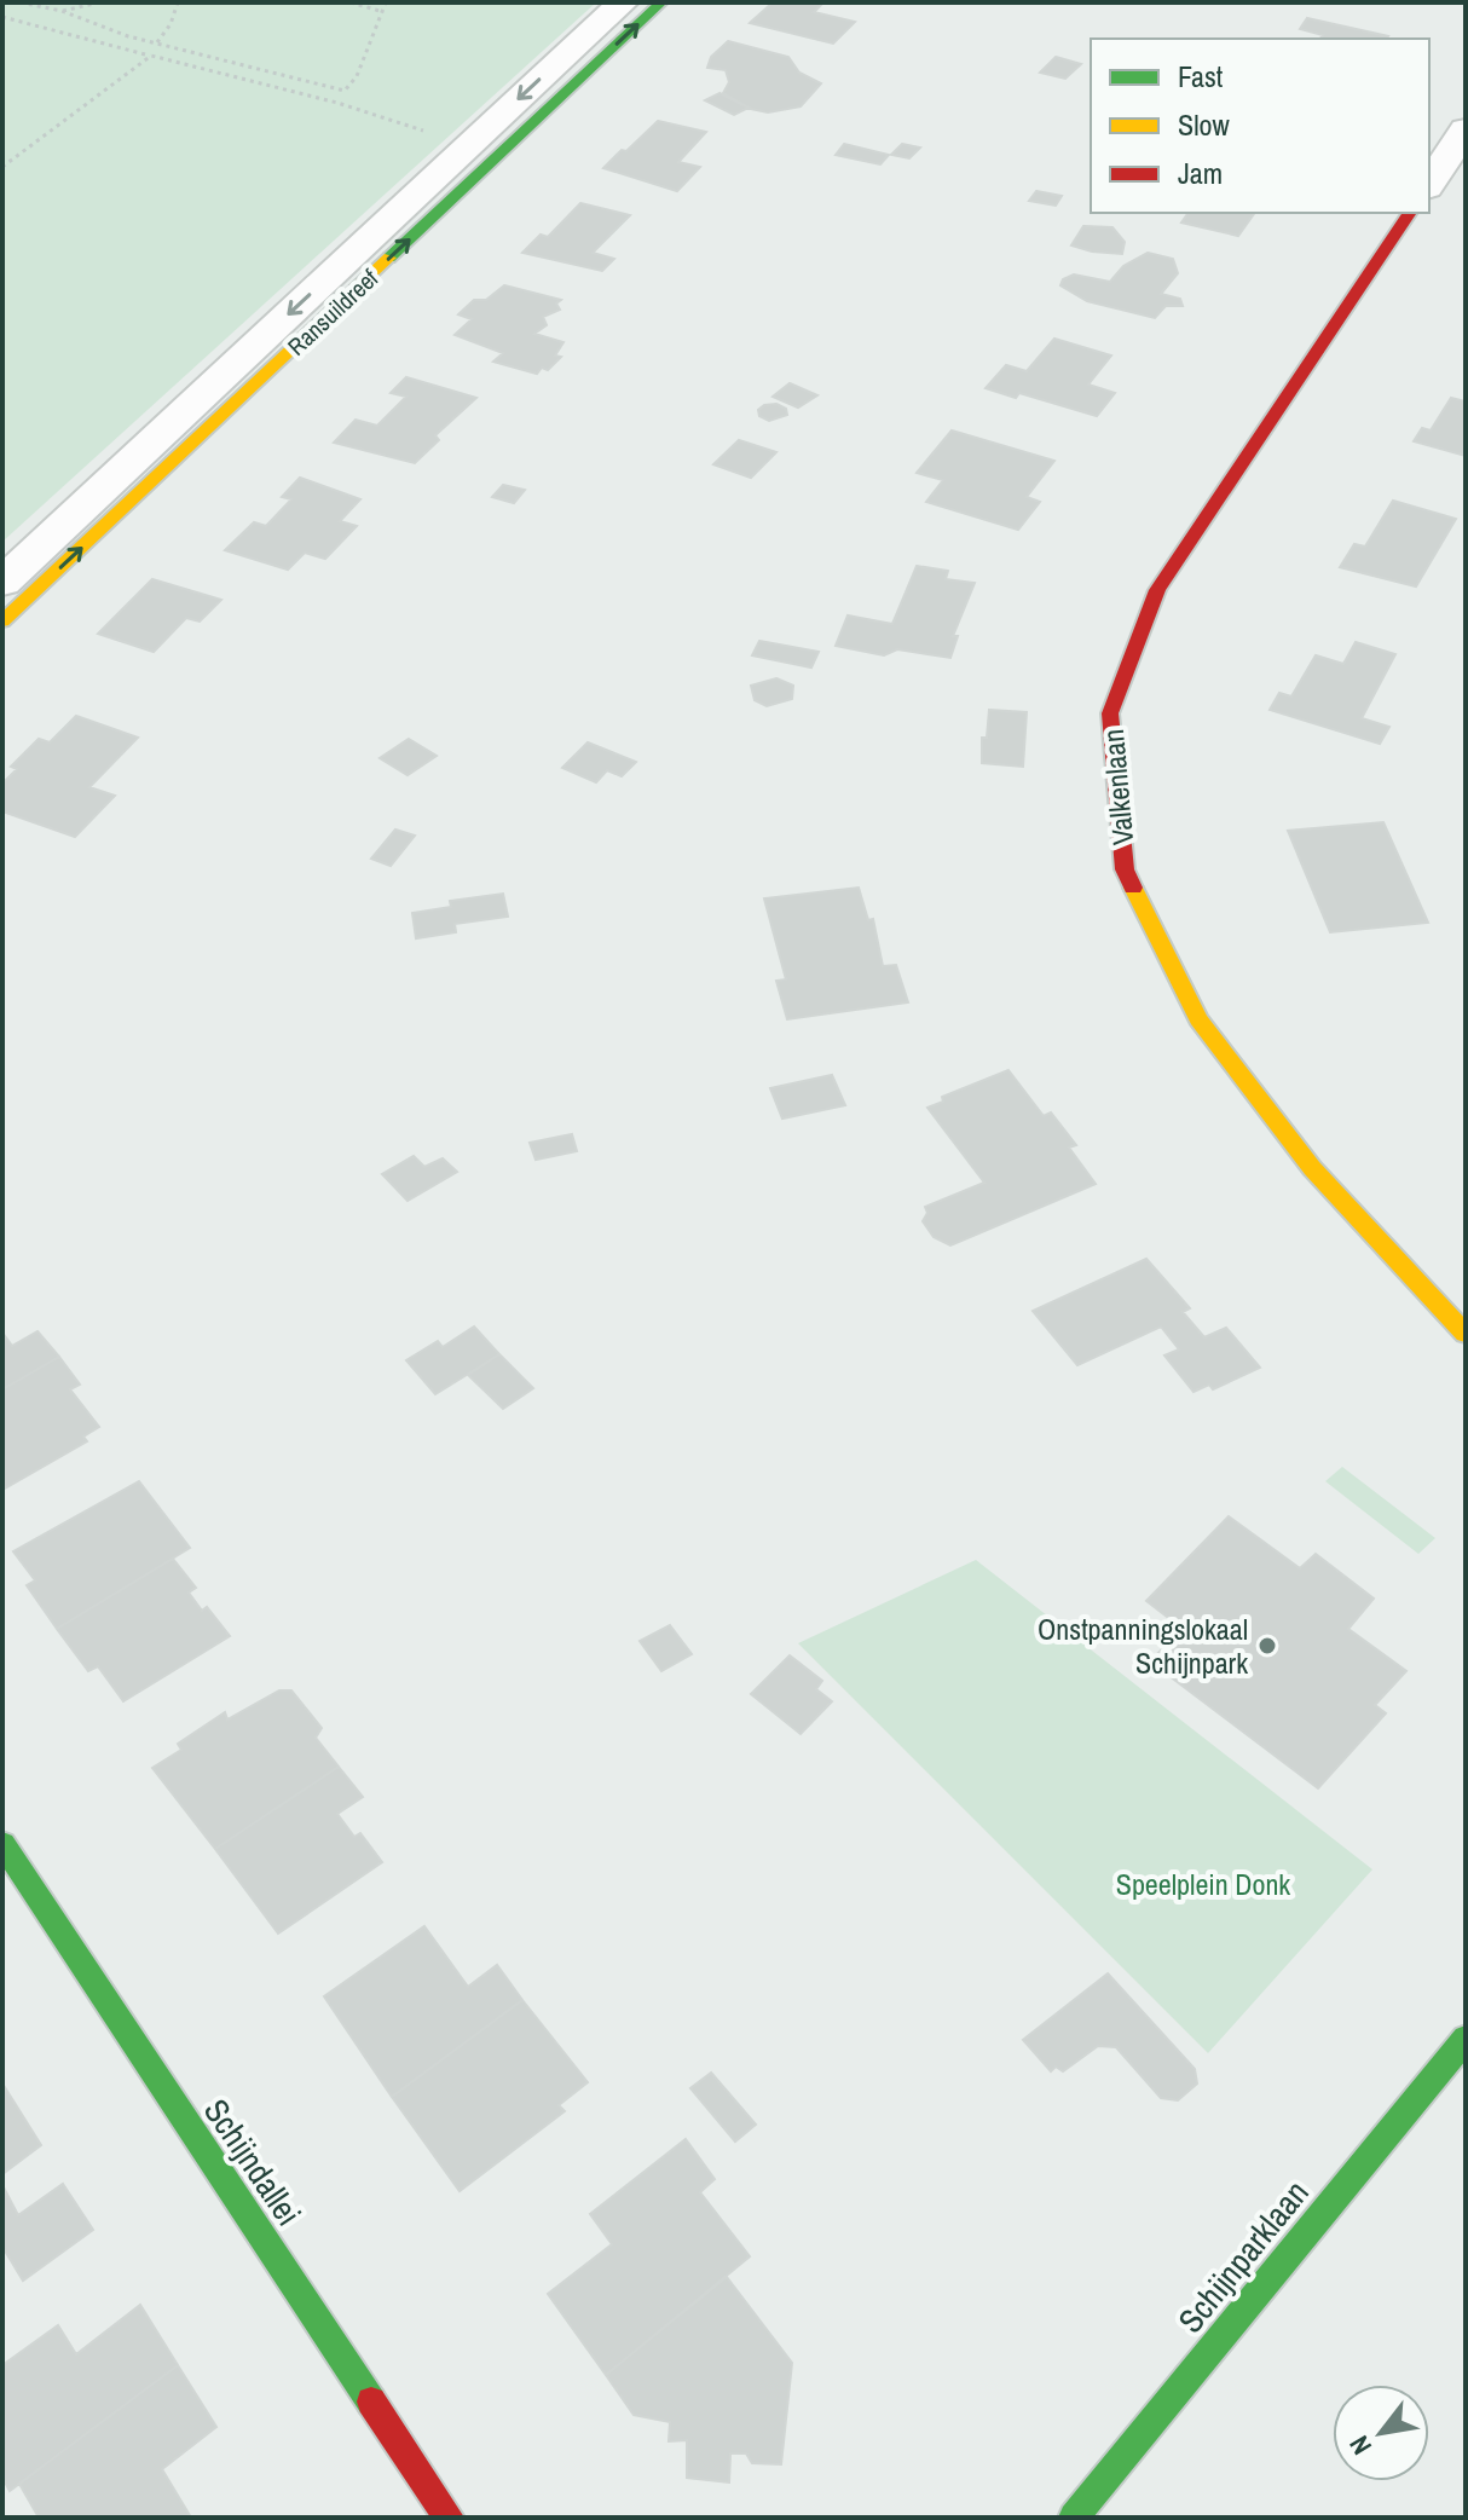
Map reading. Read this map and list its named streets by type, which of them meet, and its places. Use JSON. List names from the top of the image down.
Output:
{
  "streets": {
    "street": [
      "Ransuildreef",
      "Valkenlaan",
      "Schijndallei",
      "Schijnparklaan"
    ]
  },
  "parks": ["Speelplein Donk"],
  "places": ["Onstpanningslokaal Schijnpark"],
  "legend": ["Fast", "Slow", "Jam"],
  "north": "bottom left"
}
